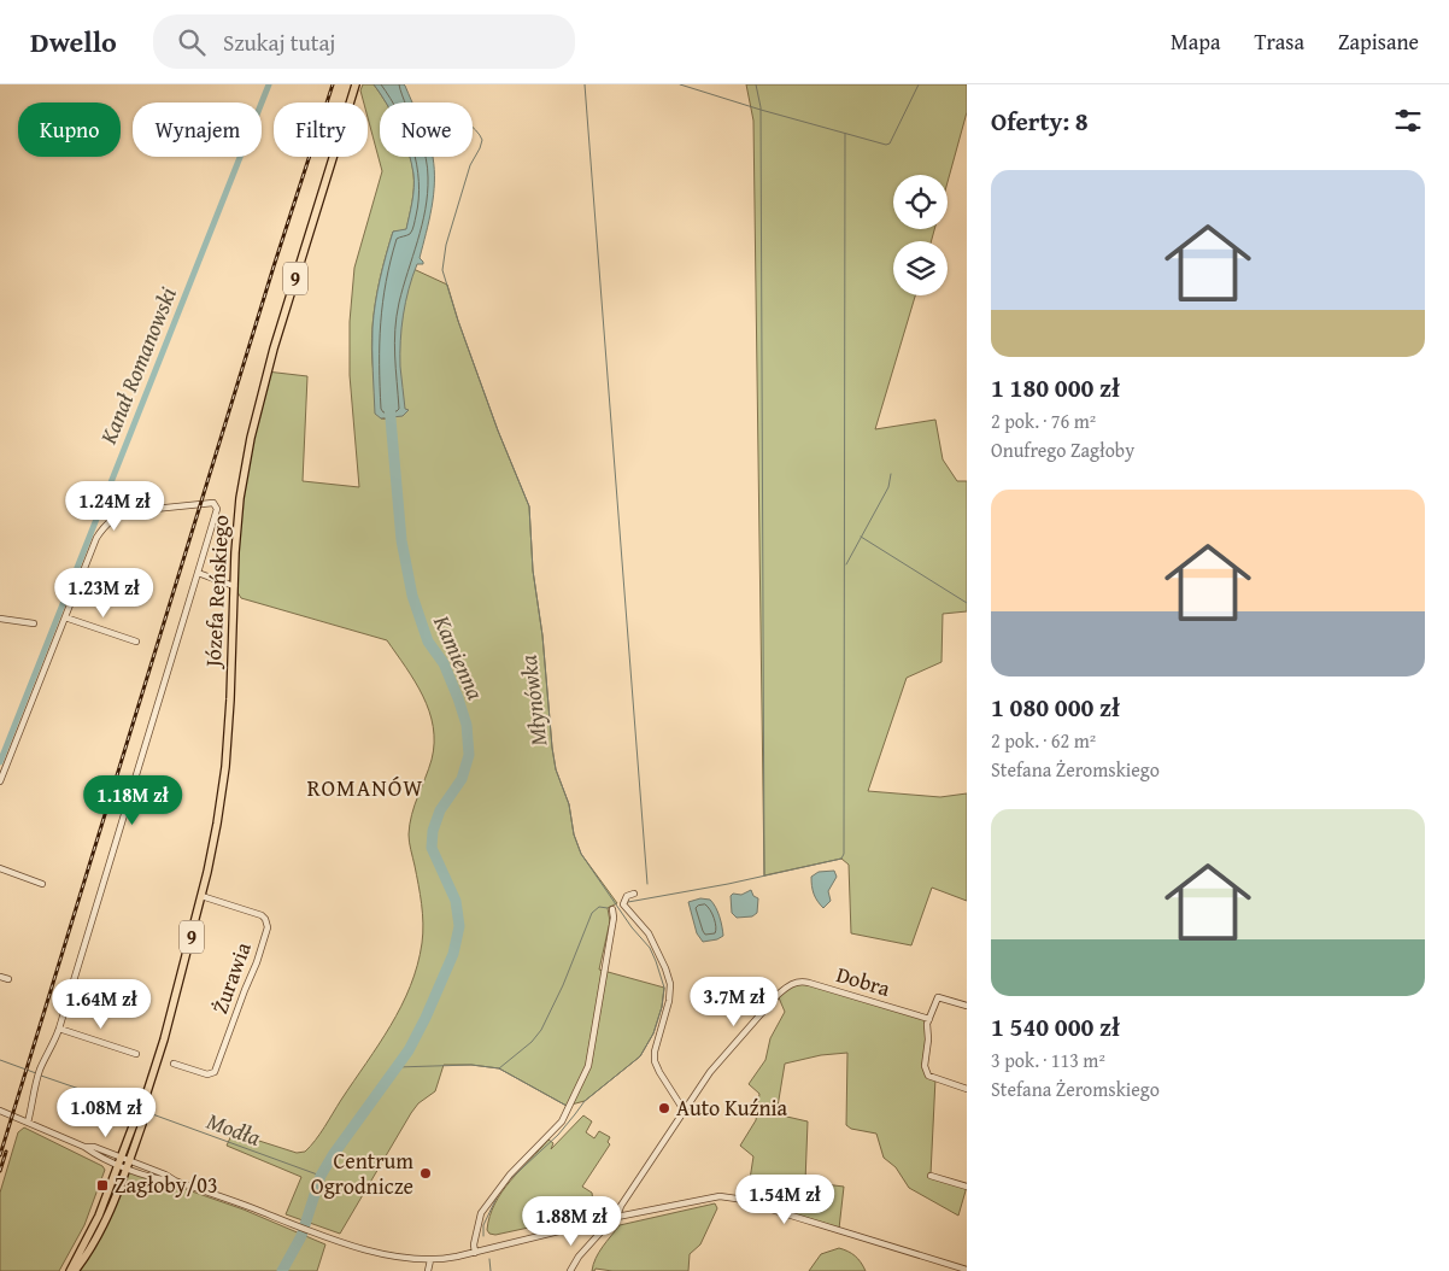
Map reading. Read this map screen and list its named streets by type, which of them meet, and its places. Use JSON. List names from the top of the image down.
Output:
{
  "streets": {
    "main road": ["9", "Józefa Reńskiego"],
    "street": ["Żurawia", "Dobra"]
  },
  "crossings": [
    ["9", "Józefa Reńskiego"],
    ["Józefa Reńskiego", "Żurawia"]
  ],
  "districts": ["ROMANÓW"],
  "water": [
    "Kanał Romanowski",
    "Kamienna",
    "Młynówka",
    "Modła"
  ],
  "places": {
    "other": ["Auto Kuźnia", "Centrum Ogrodnicze"],
    "transit": ["Zagłoby/03"]
  },
  "page": {
    "header": "Dwello",
    "search": "Szukaj tutaj",
    "nav": ["Mapa", "Trasa", "Zapisane"],
    "heading": "Oferty: 8",
    "chip": [
      "Kupno",
      "Wynajem",
      "Filtry",
      "Nowe"
    ],
    "list": [
      {
        "name": "1 180 000 zł",
        "note": "2 pok. · 76 m² · Onufrego Zagłoby"
      },
      {
        "name": "1 080 000 zł",
        "note": "2 pok. · 62 m² · Stefana Żeromskiego"
      },
      {
        "name": "1 540 000 zł",
        "note": "3 pok. · 113 m² · Stefana Żeromskiego"
      }
    ],
    "price": [
      "1.24M zł",
      "1.23M zł",
      "1.18M zł",
      "3.7M zł",
      "1.64M zł",
      "1.08M zł",
      "1.54M zł",
      "1.88M zł"
    ]
  }
}
